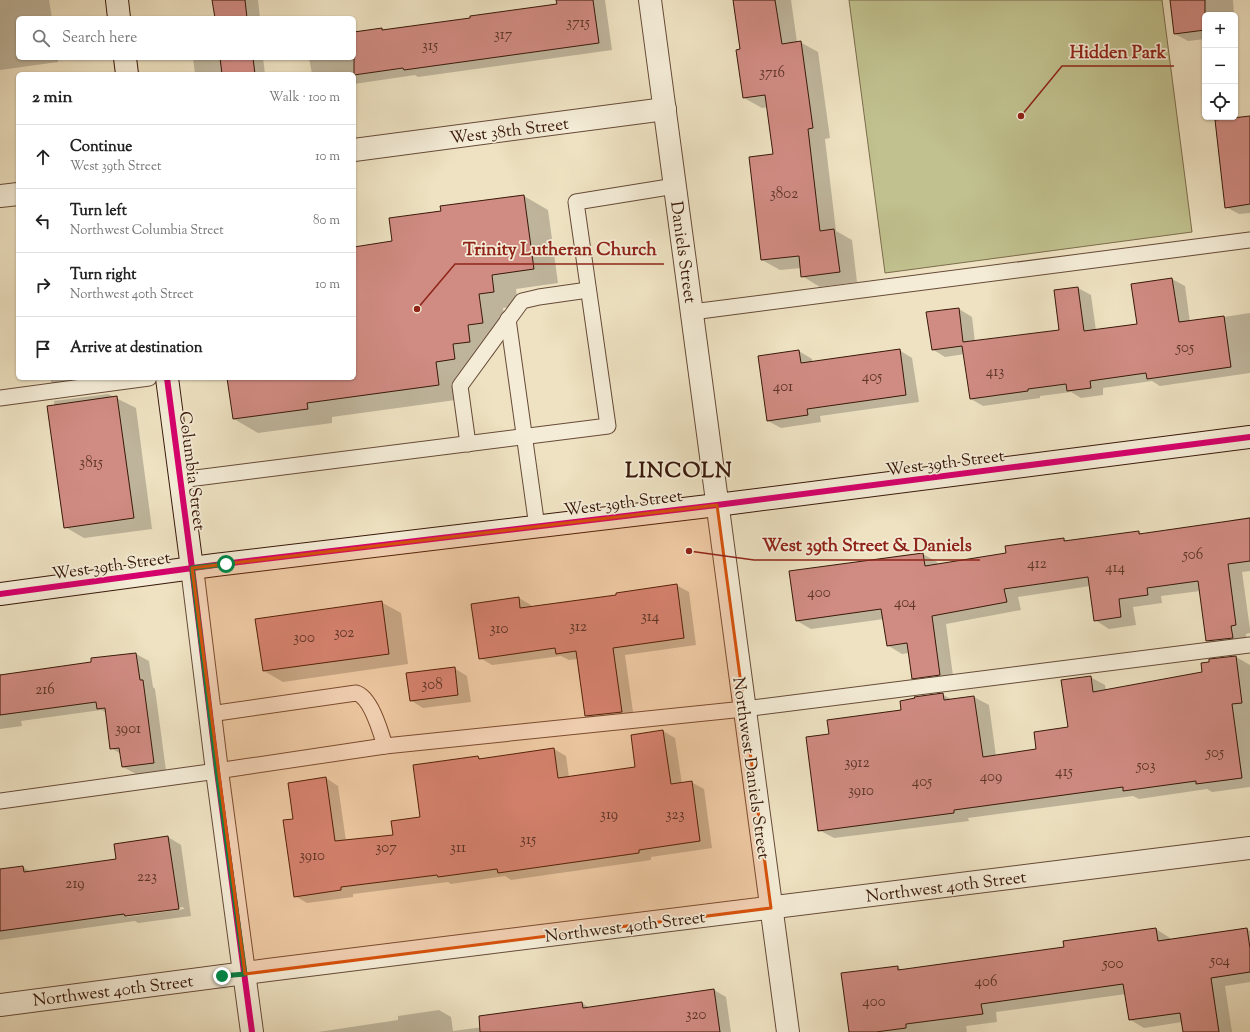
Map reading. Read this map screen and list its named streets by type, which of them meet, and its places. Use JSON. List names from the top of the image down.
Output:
{
  "streets": {
    "street": [
      "West 38th Street",
      "Daniels Street",
      "West 39th Street",
      "Columbia Street",
      "Northwest Daniels Street",
      "Northwest 40th Street"
    ]
  },
  "crossings": [
    ["West 38th Street", "Daniels Street"],
    ["Daniels Street", "West 39th Street"],
    ["Daniels Street", "Northwest Daniels Street"],
    ["West 39th Street", "Columbia Street"],
    ["West 39th Street", "Northwest Daniels Street"],
    ["Columbia Street", "Northwest 40th Street"],
    ["Northwest Daniels Street", "Northwest 40th Street"]
  ],
  "districts": ["LINCOLN"],
  "places": ["Hidden Park", "Trinity Lutheran Church", "West 39th Street & Daniels"],
  "house_numbers": [
    "3715",
    "317",
    "315",
    "3716",
    "3802",
    "505",
    "413",
    "405",
    "401",
    "3815",
    "506",
    "412",
    "414",
    "400",
    "404",
    "314",
    "312",
    "310",
    "302",
    "300",
    "308",
    "216",
    "3901",
    "505",
    "3912",
    "503",
    "415",
    "409",
    "405",
    "3910",
    "319",
    "323",
    "315",
    "307",
    "311",
    "3910",
    "223",
    "219",
    "504",
    "500",
    "406",
    "400",
    "320"
  ],
  "page": {
    "map_buttons": ["+", "−"],
    "search": "Search here",
    "heading": ["2 min", "Walk · 100 m"],
    "list": [
      ["Continue", "West 39th Street", "10 m"],
      ["Turn left", "Northwest Columbia Street", "80 m"],
      ["Turn right", "Northwest 40th Street", "10 m"],
      "Arrive at destination"
    ]
  }
}
